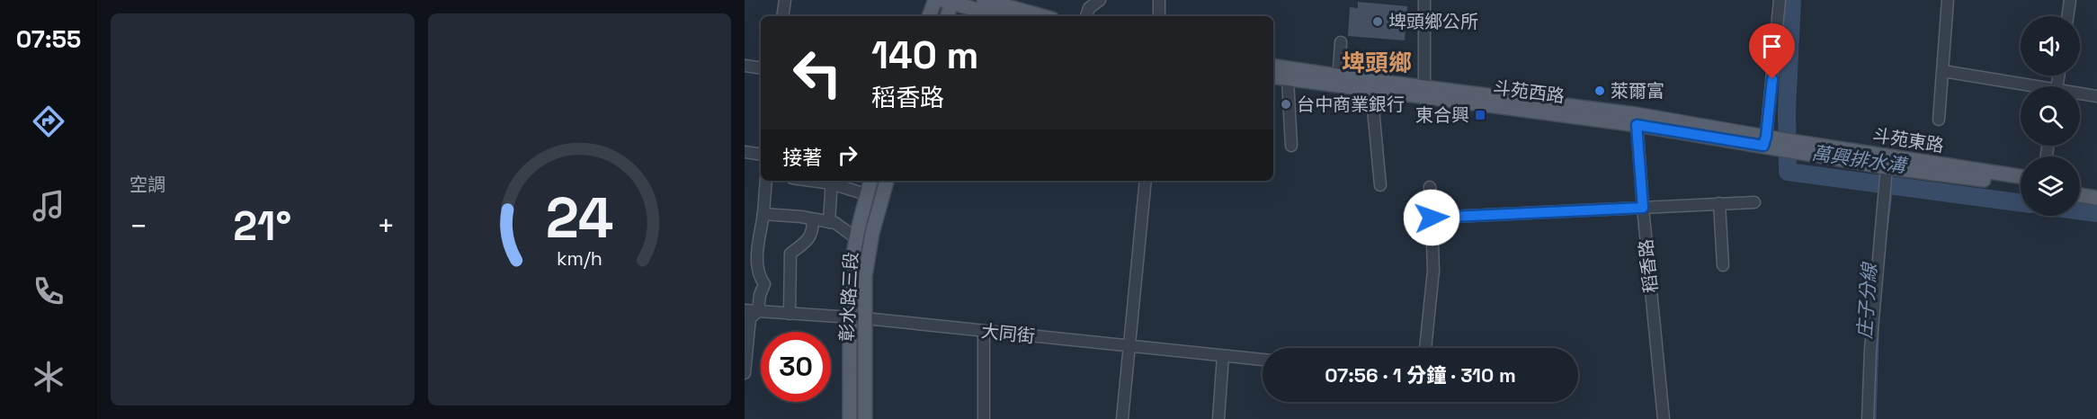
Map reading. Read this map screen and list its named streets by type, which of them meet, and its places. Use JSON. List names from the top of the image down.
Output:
{
  "streets": {
    "main road": ["斗苑西路", "斗苑東路", "彰水路三段"],
    "street": ["稻香路", "大同街"]
  },
  "crossings": [
    ["斗苑西路", "斗苑東路"],
    ["斗苑西路", "稻香路"],
    ["彰水路三段", "大同街"]
  ],
  "districts": ["埤頭鄉"],
  "water": ["萬興排水溝", "庄子分線"],
  "places": {
    "other": ["埤頭鄉公所", "萊爾富", "台中商業銀行"],
    "transit": ["東合興"]
  },
  "page": {
    "tabs": "07:55",
    "tile": "空調",
    "turn": ["140 m", "稻香路"],
    "then": "接著",
    "heat": ["−", "21°", "+"],
    "limit": "30",
    "trip": "07:56 · 1 分鐘 · 310 m",
    "gauge": ["24", "km/h"]
  }
}
